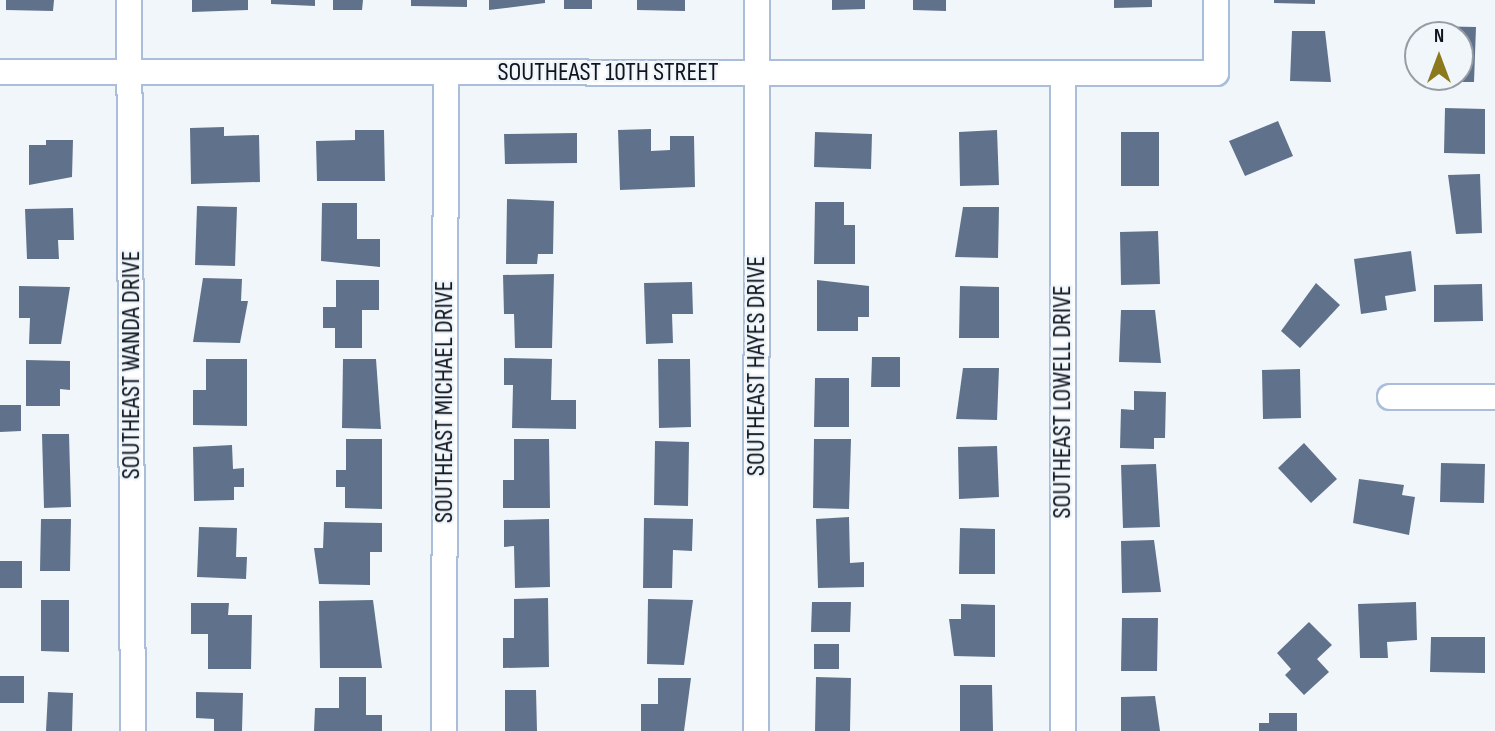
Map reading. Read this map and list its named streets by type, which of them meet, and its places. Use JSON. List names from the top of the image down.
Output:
{
  "streets": {
    "street": [
      "SOUTHEAST 10TH STREET",
      "SOUTHEAST WANDA DRIVE",
      "SOUTHEAST HAYES DRIVE",
      "SOUTHEAST MICHAEL DRIVE",
      "SOUTHEAST LOWELL DRIVE"
    ]
  },
  "crossings": [
    ["SOUTHEAST 10TH STREET", "SOUTHEAST WANDA DRIVE"],
    ["SOUTHEAST 10TH STREET", "SOUTHEAST HAYES DRIVE"],
    ["SOUTHEAST 10TH STREET", "SOUTHEAST MICHAEL DRIVE"],
    ["SOUTHEAST 10TH STREET", "SOUTHEAST LOWELL DRIVE"]
  ],
  "north": "top"
}
